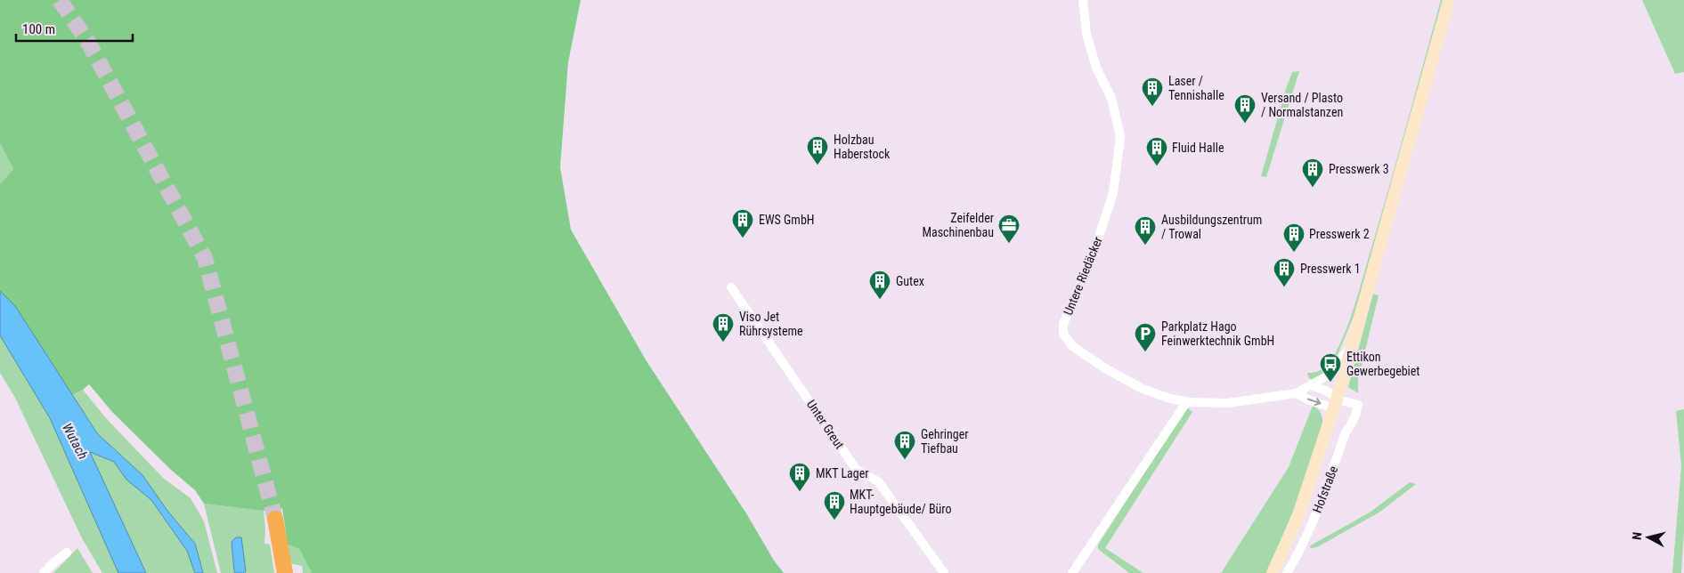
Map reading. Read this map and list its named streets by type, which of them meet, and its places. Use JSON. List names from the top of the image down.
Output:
{
  "streets": {
    "street": ["Untere Riedäcker", "Unter Greut", "Hofstraße"]
  },
  "water": ["Wutach"],
  "places": {
    "building": [
      "Laser / Tennishalle",
      "Versand / Plasto / Normalstanzen",
      "Holzbau Haberstock",
      "Fluid Halle",
      "Presswerk 3",
      "EWS GmbH",
      "Ausbildungszentrum / Trowal",
      "Presswerk 2",
      "Presswerk 1",
      "Gutex",
      "Viso Jet Rührsysteme",
      "Gehringer Tiefbau",
      "MKT Lager",
      "MKT- Hauptgebäude/ Büro"
    ],
    "office": ["Zeifelder Maschinenbau"],
    "parking": ["Parkplatz Hago Feinwerktechnik GmbH"],
    "bus stop": ["Ettikon Gewerbegebiet"]
  },
  "scale_bar": "100 m",
  "north": "left"
}
